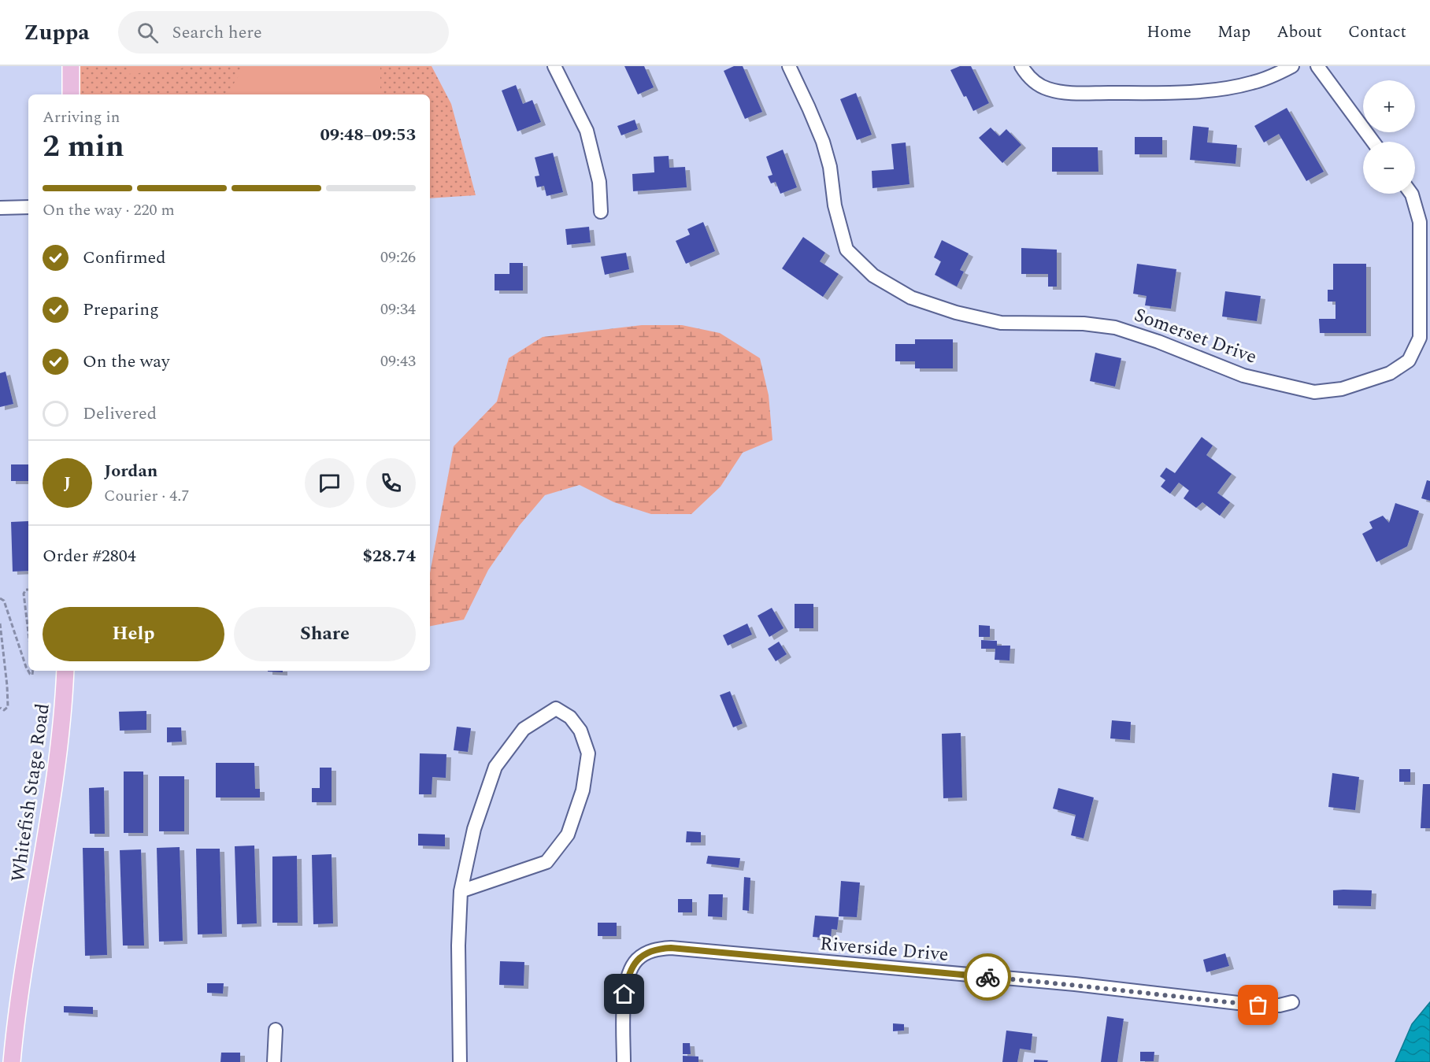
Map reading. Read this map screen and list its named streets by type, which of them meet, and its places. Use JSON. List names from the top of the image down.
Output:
{
  "streets": {
    "main road": ["Whitefish Stage Road"],
    "street": ["Somerset Drive", "Riverside Drive"]
  },
  "page": {
    "header": "Zuppa",
    "search": "Search here",
    "nav": [
      "Home",
      "Map",
      "About",
      "Contact"
    ],
    "map_buttons": ["+", "−"],
    "heading": ["2 min", "Arriving in", "09:48–09:53"],
    "panel": [
      "Jordan",
      "Courier · 4.7",
      "Order #2804",
      "$28.74"
    ],
    "bar": "On the way · 220 m",
    "list": [
      ["Confirmed", "09:26"],
      ["Preparing", "09:34"],
      ["On the way", "09:43"],
      "Delivered"
    ],
    "round": "J",
    "buttons": ["Help", "Share"]
  }
}
